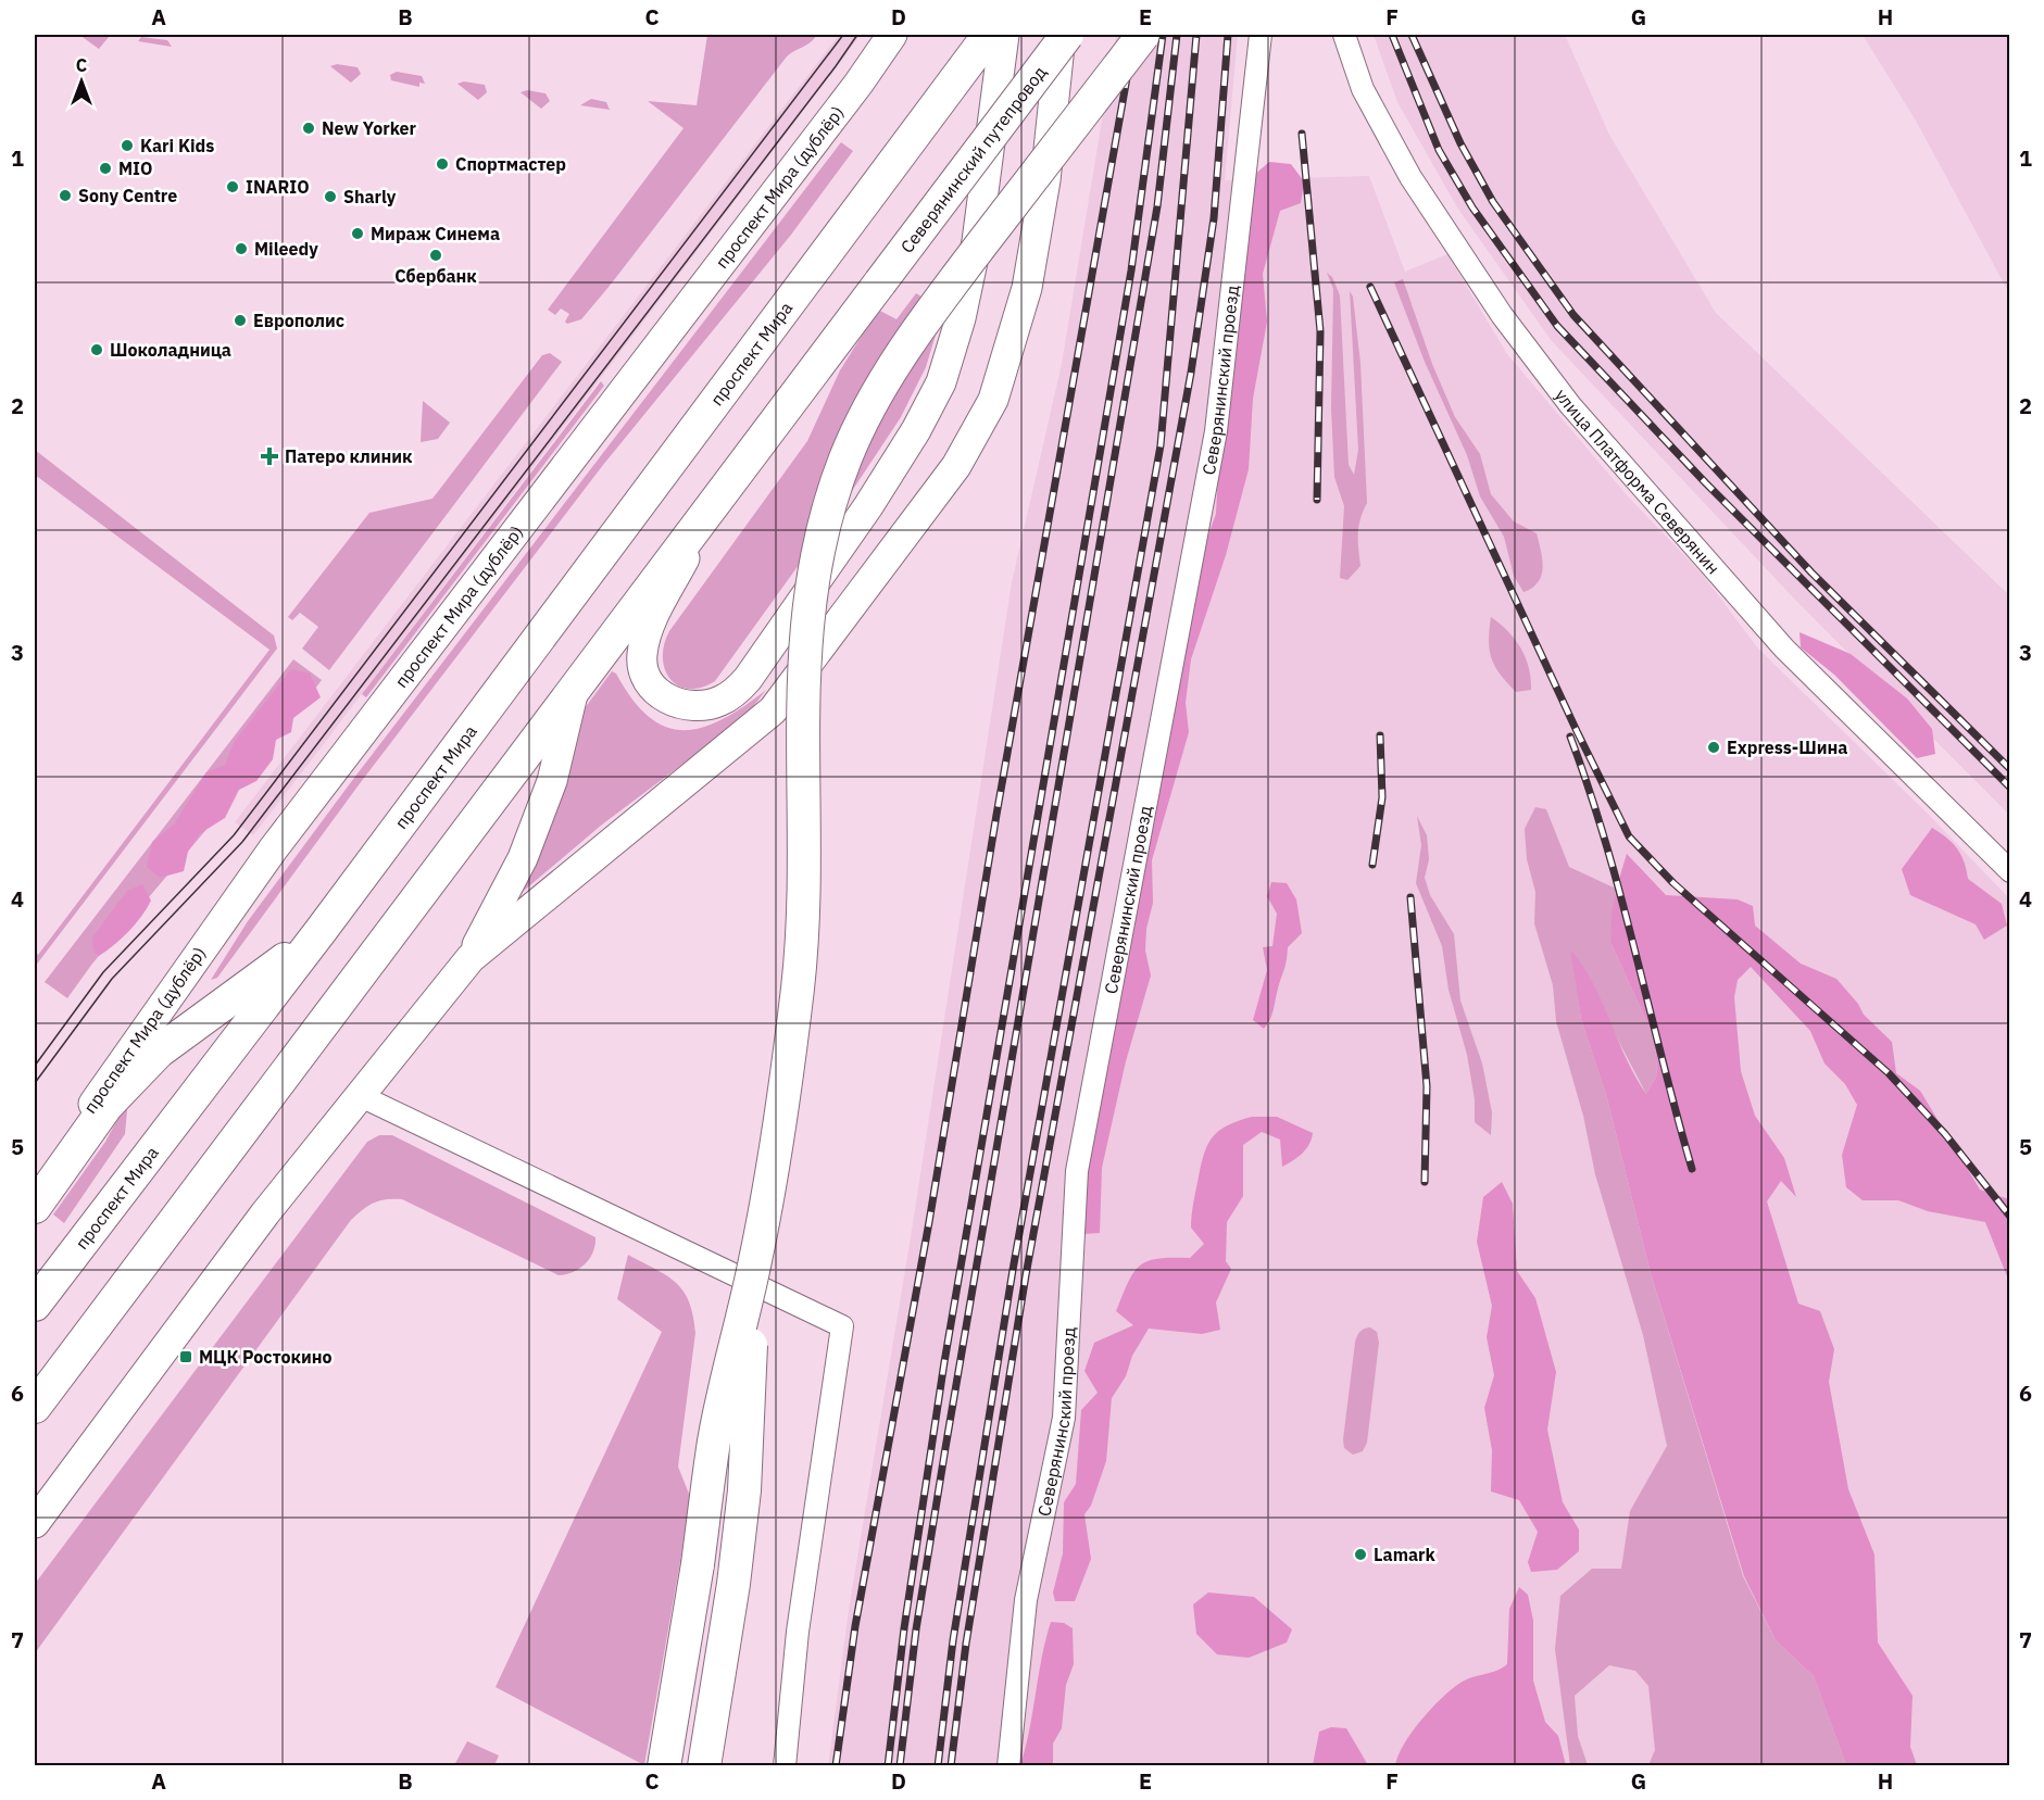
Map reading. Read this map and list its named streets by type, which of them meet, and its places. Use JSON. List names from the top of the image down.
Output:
{
  "streets": {
    "main road": ["Северянинский путепровод", "проспект Мира (дублёр)", "проспект Мира"],
    "street": ["Северянинский проезд", "улица Платформа Северянин"]
  },
  "places": {
    "other": [
      "New Yorker",
      "Kari Kids",
      "Спортмастер",
      "MIO",
      "INARIO",
      "Sony Centre",
      "Sharly",
      "Мираж Синема",
      "Mileedy",
      "Сбербанк",
      "Европолис",
      "Шоколадница",
      "Express-Шина",
      "Lamark"
    ],
    "health": ["Патеро клиник"],
    "transit": ["МЦК Ростокино"]
  },
  "north": "top",
  "grid": {
    "columns": [
      "A",
      "B",
      "C",
      "D",
      "E",
      "F",
      "G",
      "H"
    ],
    "rows": [
      "1",
      "2",
      "3",
      "4",
      "5",
      "6",
      "7"
    ]
  }
}
